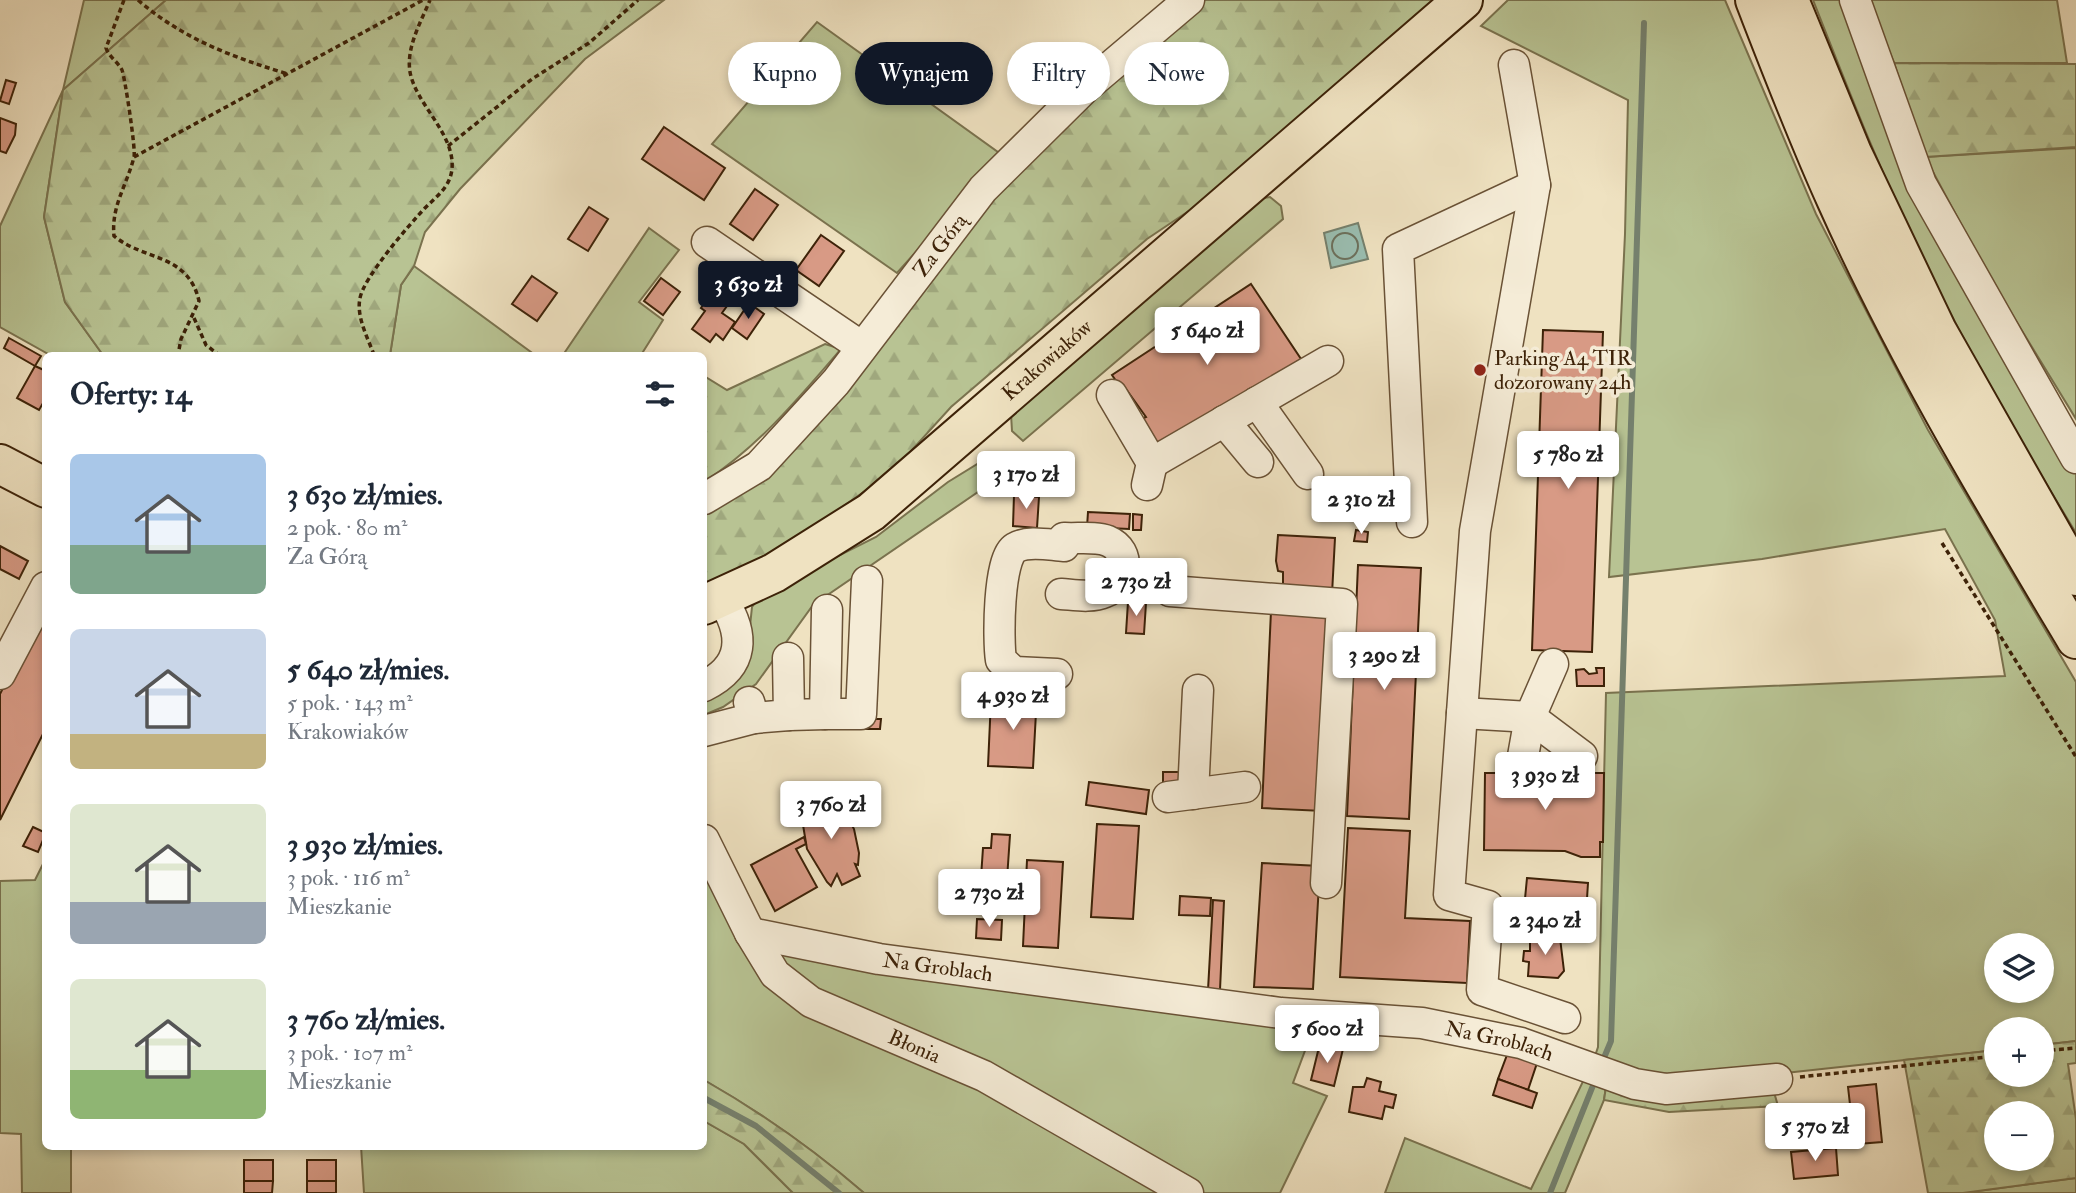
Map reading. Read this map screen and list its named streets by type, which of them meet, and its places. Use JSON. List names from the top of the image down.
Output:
{
  "streets": {
    "main road": ["Krakowiaków"],
    "street": ["Za Górą", "Na Groblach", "Błonia"]
  },
  "crossings": [
    ["Na Groblach", "Błonia"]
  ],
  "places": ["Parking A4 TIR dozorowany 24h"],
  "page": {
    "chip": [
      "Kupno",
      "Wynajem",
      "Filtry",
      "Nowe"
    ],
    "price": [
      "3 630 zł",
      "5 640 zł",
      "5 780 zł",
      "3 170 zł",
      "2 310 zł",
      "2 730 zł",
      "3 290 zł",
      "4 930 zł",
      "3 930 zł",
      "3 760 zł",
      "2 730 zł",
      "2 340 zł",
      "5 600 zł",
      "5 370 zł"
    ],
    "heading": "Oferty: 14",
    "list": [
      {
        "name": "3 630 zł/mies.",
        "note": "2 pok. · 80 m² · Za Górą"
      },
      {
        "name": "5 640 zł/mies.",
        "note": "5 pok. · 143 m² · Krakowiaków"
      },
      {
        "name": "3 930 zł/mies.",
        "note": "3 pok. · 116 m² · Mieszkanie"
      },
      {
        "name": "3 760 zł/mies.",
        "note": "3 pok. · 107 m² · Mieszkanie"
      }
    ],
    "map_buttons": ["+", "−"]
  }
}
